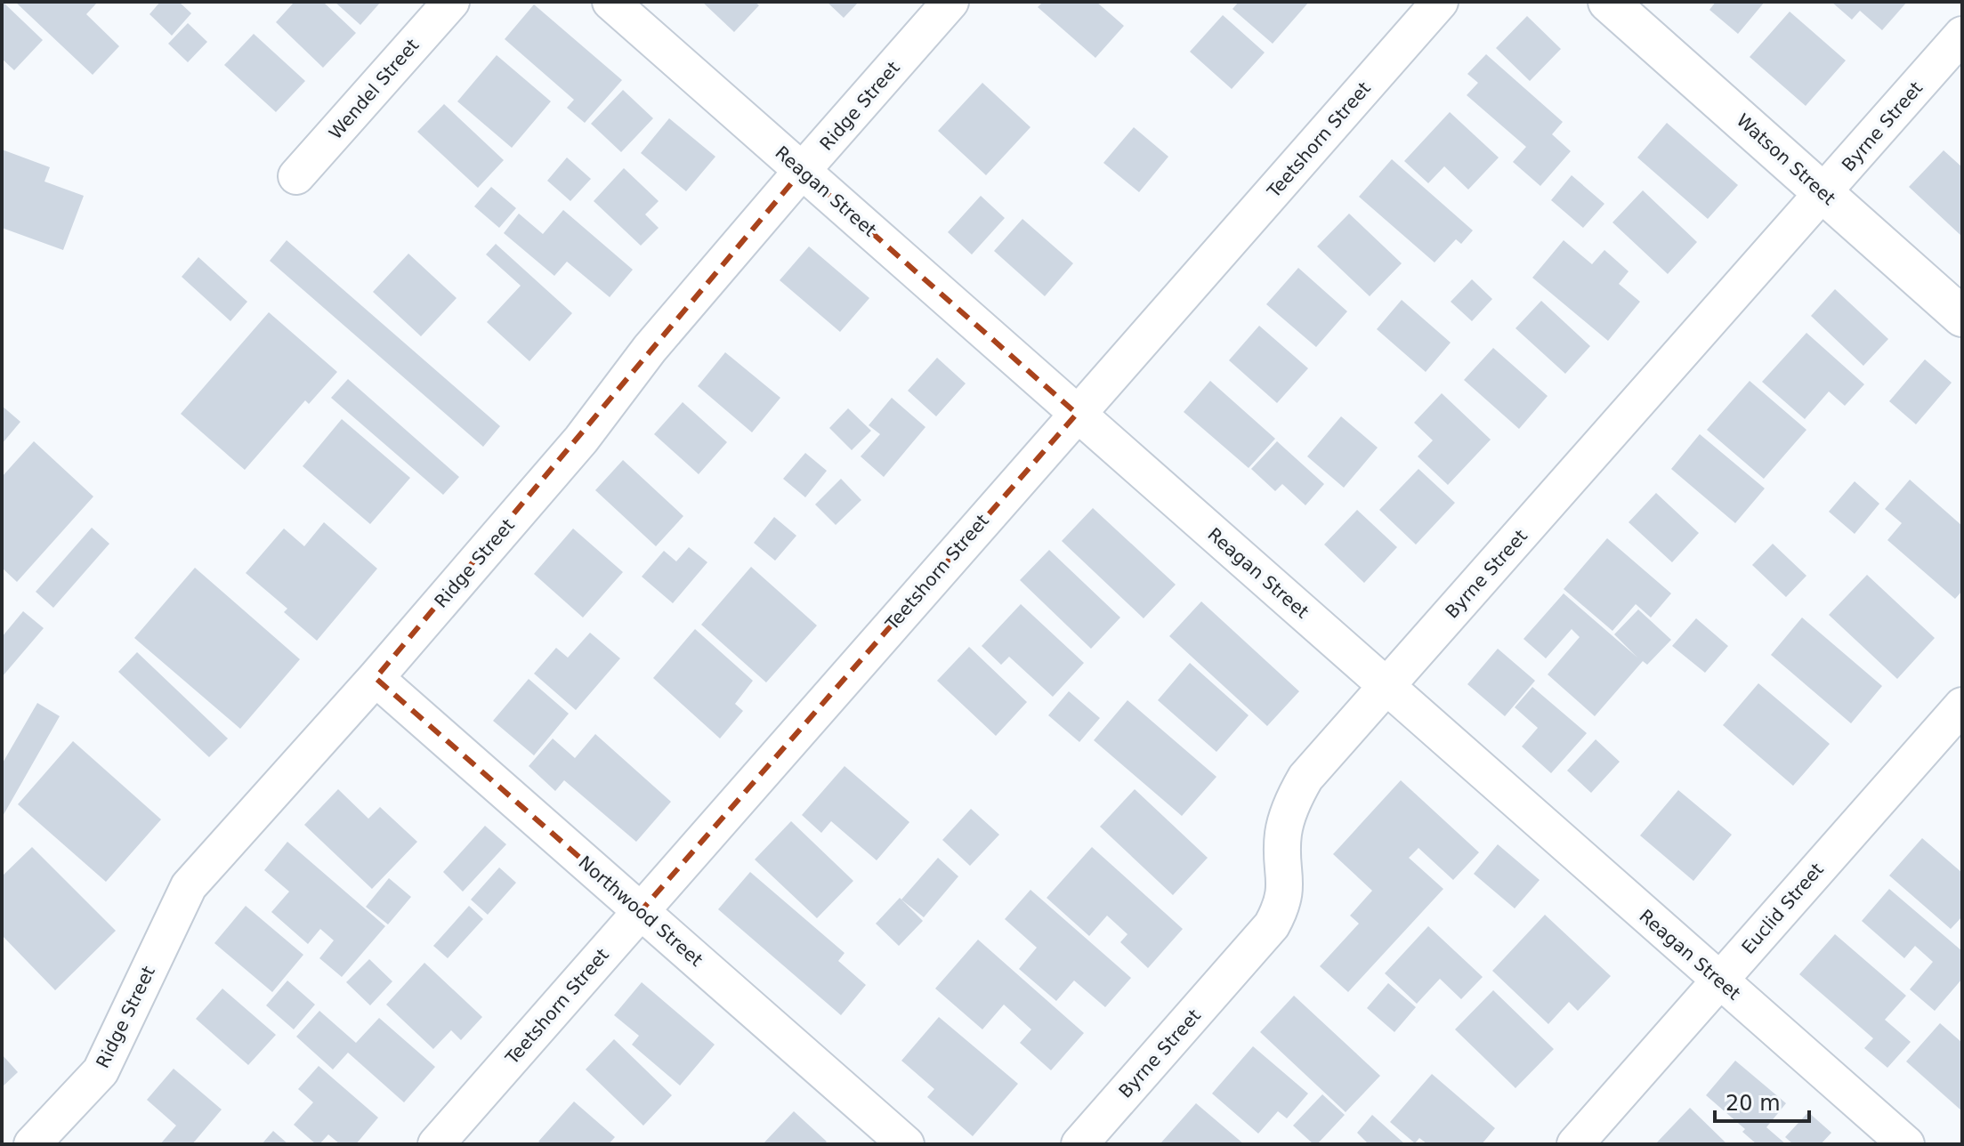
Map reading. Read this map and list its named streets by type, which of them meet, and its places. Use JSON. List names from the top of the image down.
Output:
{
  "streets": {
    "street": [
      "Wendel Street",
      "Ridge Street",
      "Byrne Street",
      "Teetshorn Street",
      "Watson Street",
      "Reagan Street",
      "Euclid Street",
      "Northwood Street"
    ]
  },
  "crossings": [
    ["Ridge Street", "Reagan Street"],
    ["Ridge Street", "Northwood Street"],
    ["Byrne Street", "Watson Street"],
    ["Byrne Street", "Reagan Street"],
    ["Teetshorn Street", "Reagan Street"],
    ["Teetshorn Street", "Northwood Street"],
    ["Reagan Street", "Euclid Street"]
  ],
  "scale_bar": "20 m"
}
